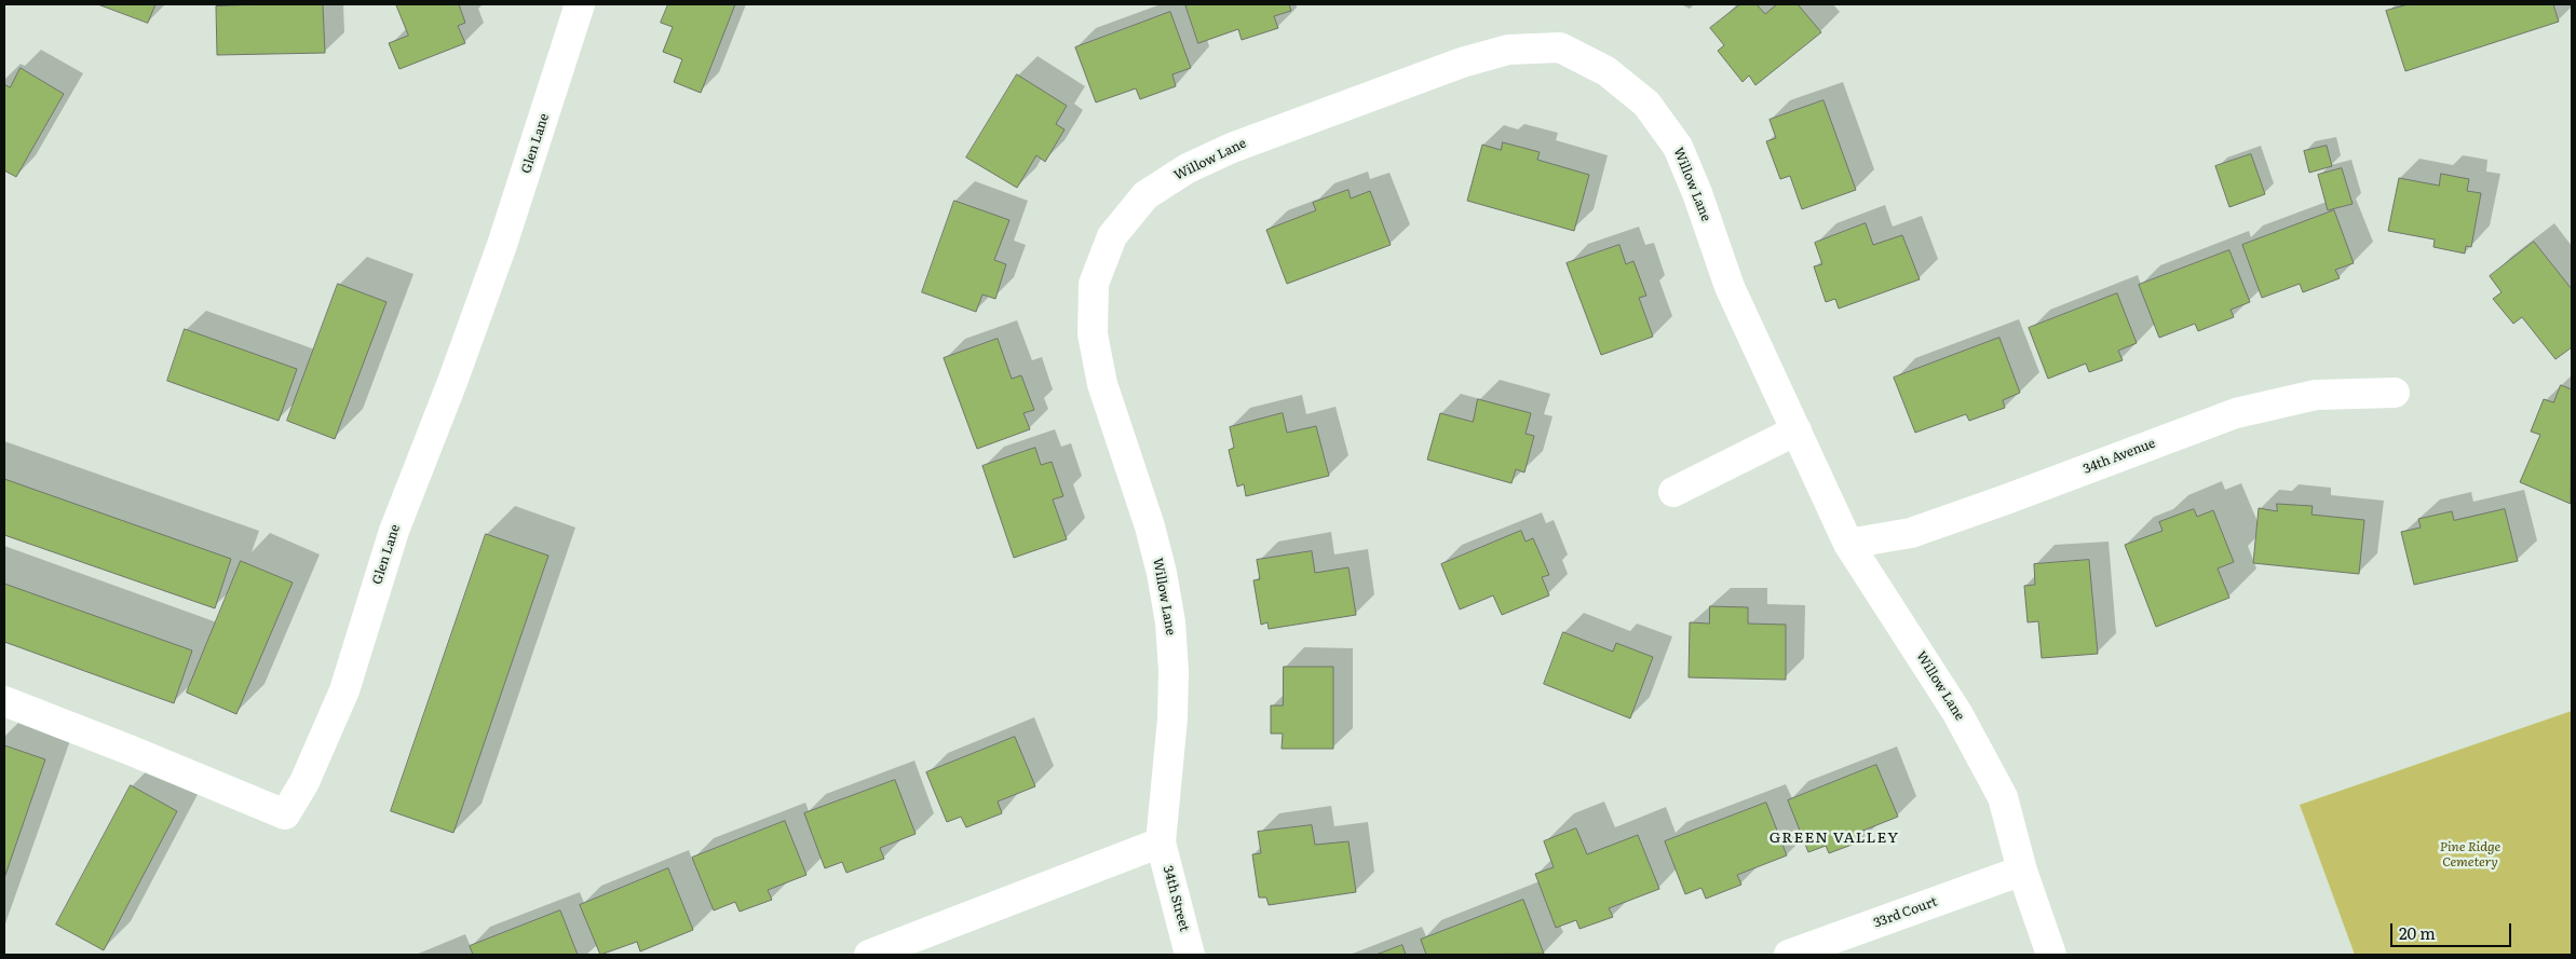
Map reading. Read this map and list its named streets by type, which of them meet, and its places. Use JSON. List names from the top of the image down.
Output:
{
  "streets": {
    "street": [
      "Glen Lane",
      "Willow Lane",
      "34th Avenue",
      "34th Street",
      "33rd Court"
    ]
  },
  "crossings": [
    ["Willow Lane", "34th Avenue"],
    ["Willow Lane", "34th Street"],
    ["Willow Lane", "33rd Court"]
  ],
  "districts": ["GREEN VALLEY"],
  "parks": ["Pine Ridge Cemetery"],
  "scale_bar": "20 m"
}
